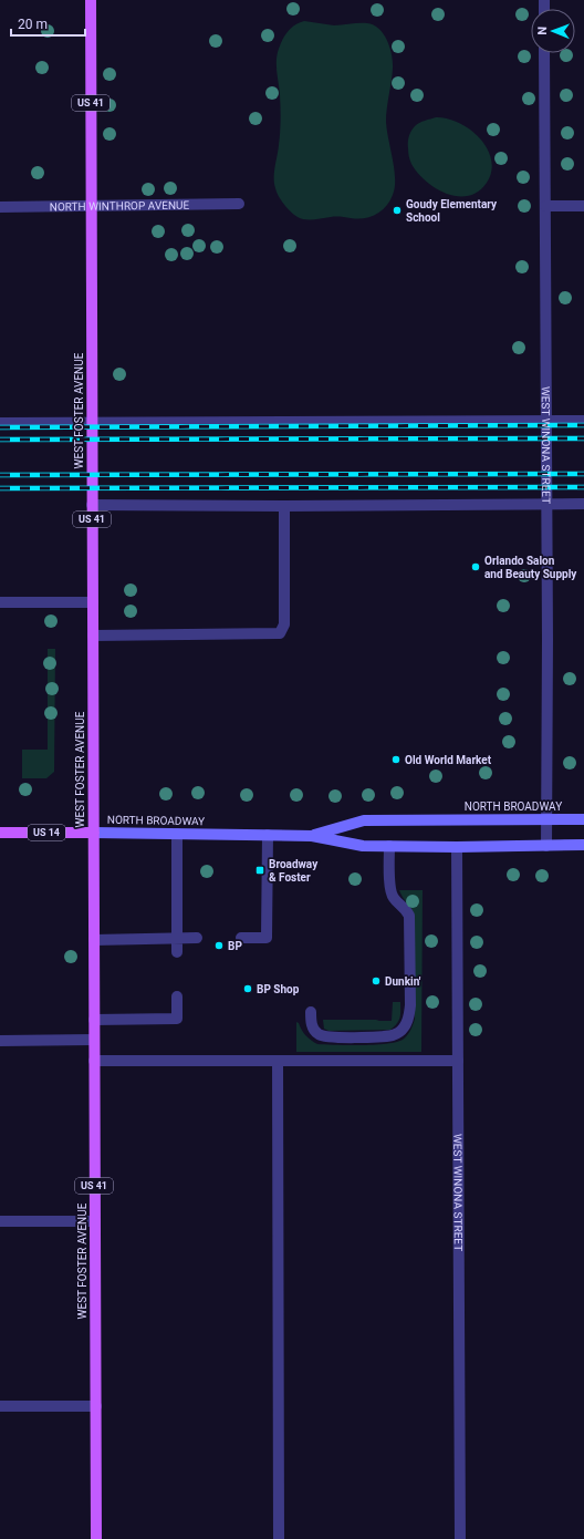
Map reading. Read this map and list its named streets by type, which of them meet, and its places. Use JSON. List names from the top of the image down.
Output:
{
  "streets": {
    "main road": [
      "US 41",
      "WEST FOSTER AVENUE",
      "NORTH BROADWAY",
      "US 14"
    ],
    "street": ["NORTH WINTHROP AVENUE", "WEST WINONA STREET"]
  },
  "crossings": [
    ["NORTH WINTHROP AVENUE", "WEST FOSTER AVENUE"],
    ["WEST FOSTER AVENUE", "NORTH BROADWAY"],
    ["WEST WINONA STREET", "NORTH BROADWAY"]
  ],
  "places": {
    "other": [
      "Goudy Elementary School",
      "Orlando Salon and Beauty Supply",
      "Old World Market",
      "BP",
      "Dunkin'",
      "BP Shop"
    ],
    "transit": ["Broadway & Foster"]
  },
  "scale_bar": "20 m",
  "north": "left"
}
